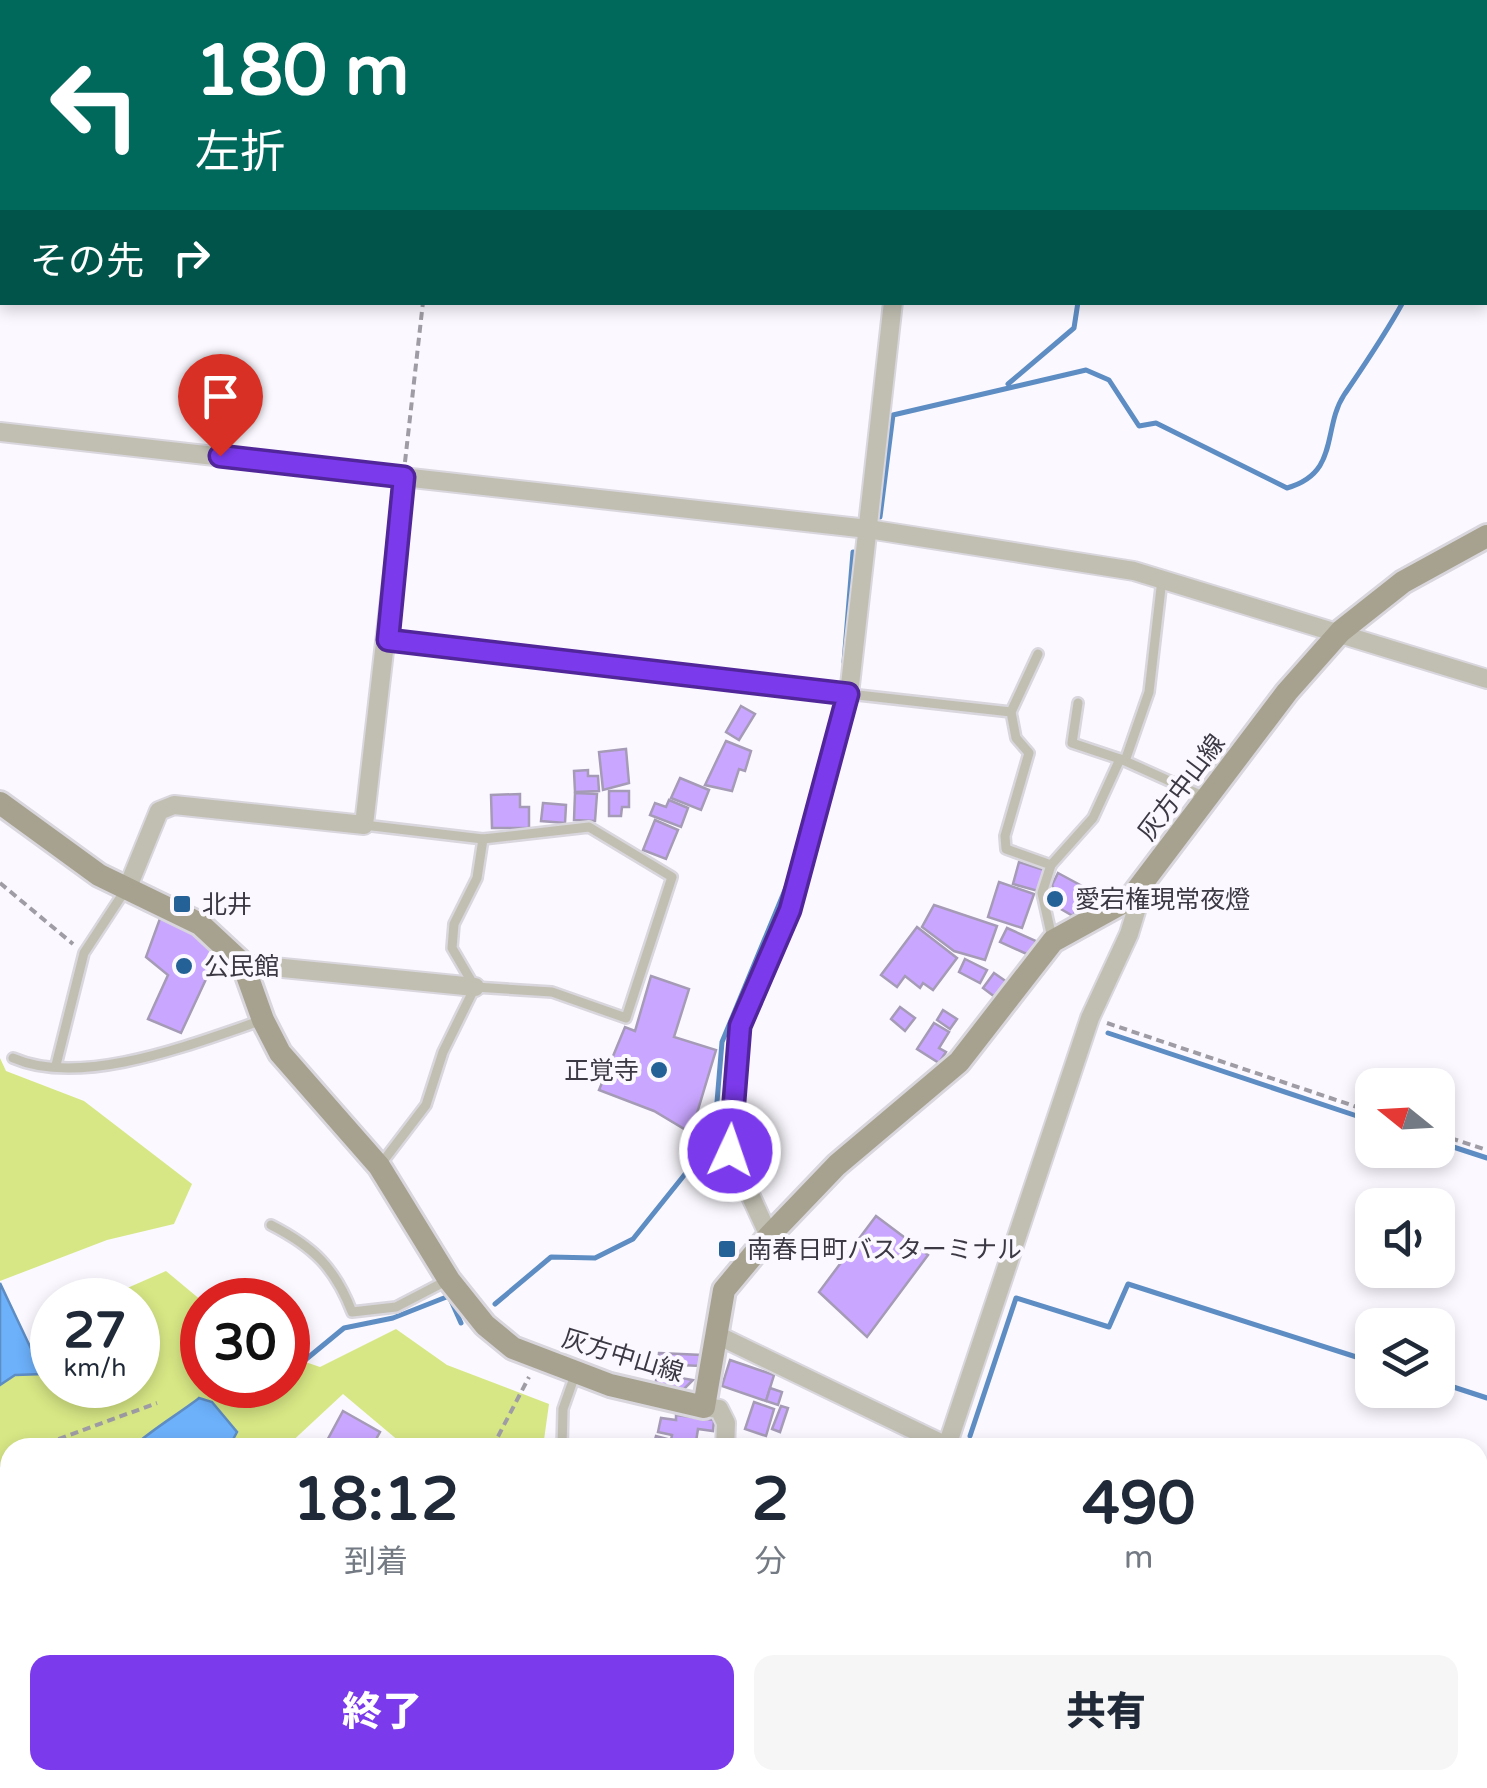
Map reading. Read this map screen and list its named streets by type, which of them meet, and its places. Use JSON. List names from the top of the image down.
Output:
{
  "streets": {
    "main road": ["灰方中山線"]
  },
  "places": {
    "other": ["愛宕権現常夜燈", "公民館", "正覚寺"],
    "transit": ["北井", "南春日町バスターミナル"]
  },
  "north": "left",
  "page": {
    "turn": ["180 m", "左折"],
    "then": "その先",
    "speed": "27 km/h",
    "limit": "30",
    "eta": [
      "18:12",
      "到着",
      "2",
      "分",
      "490",
      "m"
    ],
    "buttons": ["終了", "共有"]
  }
}
